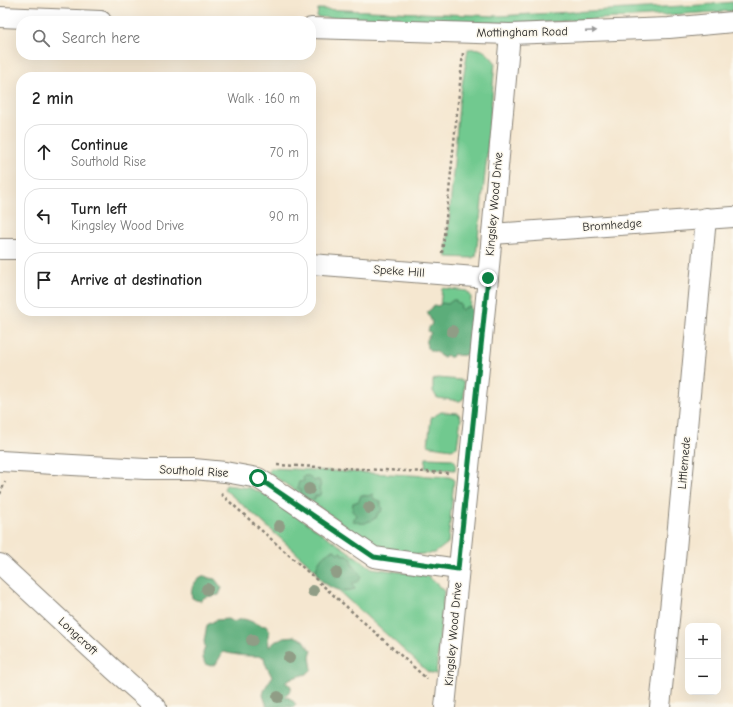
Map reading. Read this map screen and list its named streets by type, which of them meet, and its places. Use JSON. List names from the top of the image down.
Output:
{
  "streets": {
    "street": [
      "Mottingham Road",
      "Kingsley Wood Drive",
      "Bromhedge",
      "Speke Hill",
      "Littlemede",
      "Southold Rise",
      "Longcroft"
    ]
  },
  "crossings": [
    ["Mottingham Road", "Kingsley Wood Drive"],
    ["Kingsley Wood Drive", "Bromhedge"],
    ["Kingsley Wood Drive", "Speke Hill"],
    ["Kingsley Wood Drive", "Southold Rise"],
    ["Bromhedge", "Littlemede"]
  ],
  "one_way": ["Mottingham Road"],
  "page": {
    "search": "Search here",
    "heading": ["2 min", "Walk · 160 m"],
    "list": [
      ["Continue", "Southold Rise", "70 m"],
      ["Turn left", "Kingsley Wood Drive", "90 m"],
      "Arrive at destination"
    ],
    "map_buttons": ["+", "−"]
  }
}
